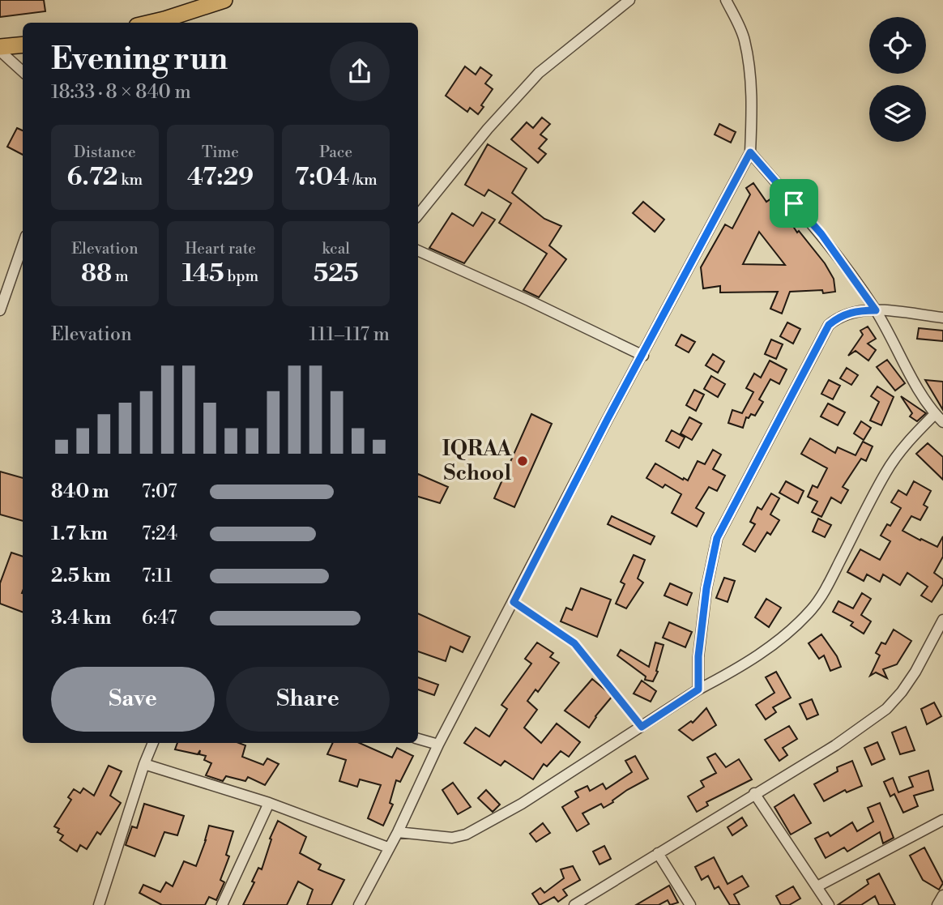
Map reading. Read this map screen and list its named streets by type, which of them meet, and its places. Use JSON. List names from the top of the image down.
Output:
{
  "places": ["IQRAA School"],
  "page": {
    "heading": ["Evening run", "18:33 · 8 × 840 m"],
    "stats": [
      ["Distance", "6.72 km"],
      ["Time", "47:29"],
      ["Pace", "7:04 /km"],
      ["Elevation", "88 m"],
      ["Heart rate", "145 bpm"],
      ["kcal", "525"]
    ],
    "chart": ["Elevation", "111–117 m"],
    "list": [
      {
        "name": "840 m",
        "note": "7:07"
      },
      {
        "name": "1.7 km",
        "note": "7:24"
      },
      {
        "name": "2.5 km",
        "note": "7:11"
      },
      {
        "name": "3.4 km",
        "note": "6:47"
      }
    ],
    "buttons": ["Save", "Share"]
  }
}
